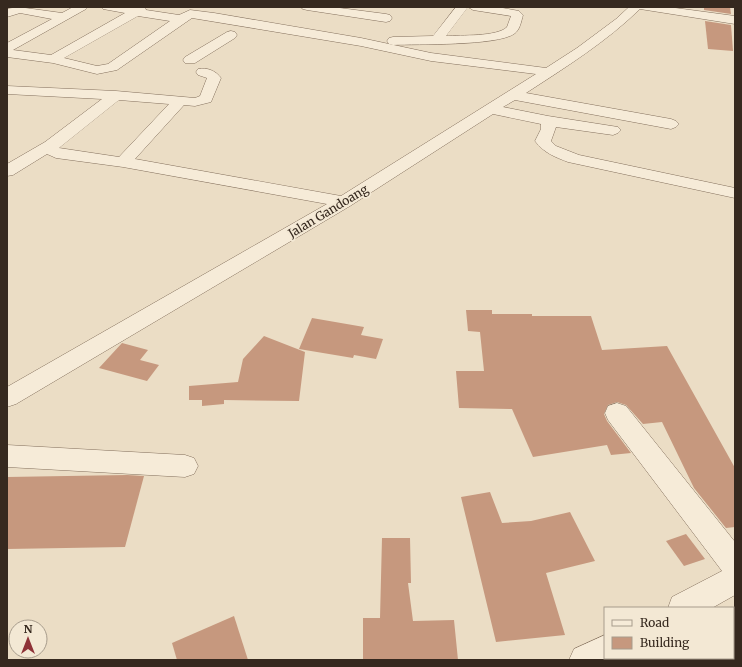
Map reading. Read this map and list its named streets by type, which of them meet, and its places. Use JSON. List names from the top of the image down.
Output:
{
  "streets": {
    "street": ["Jalan Gandoang"]
  },
  "legend": ["Road", "Building"],
  "north": "top"
}
